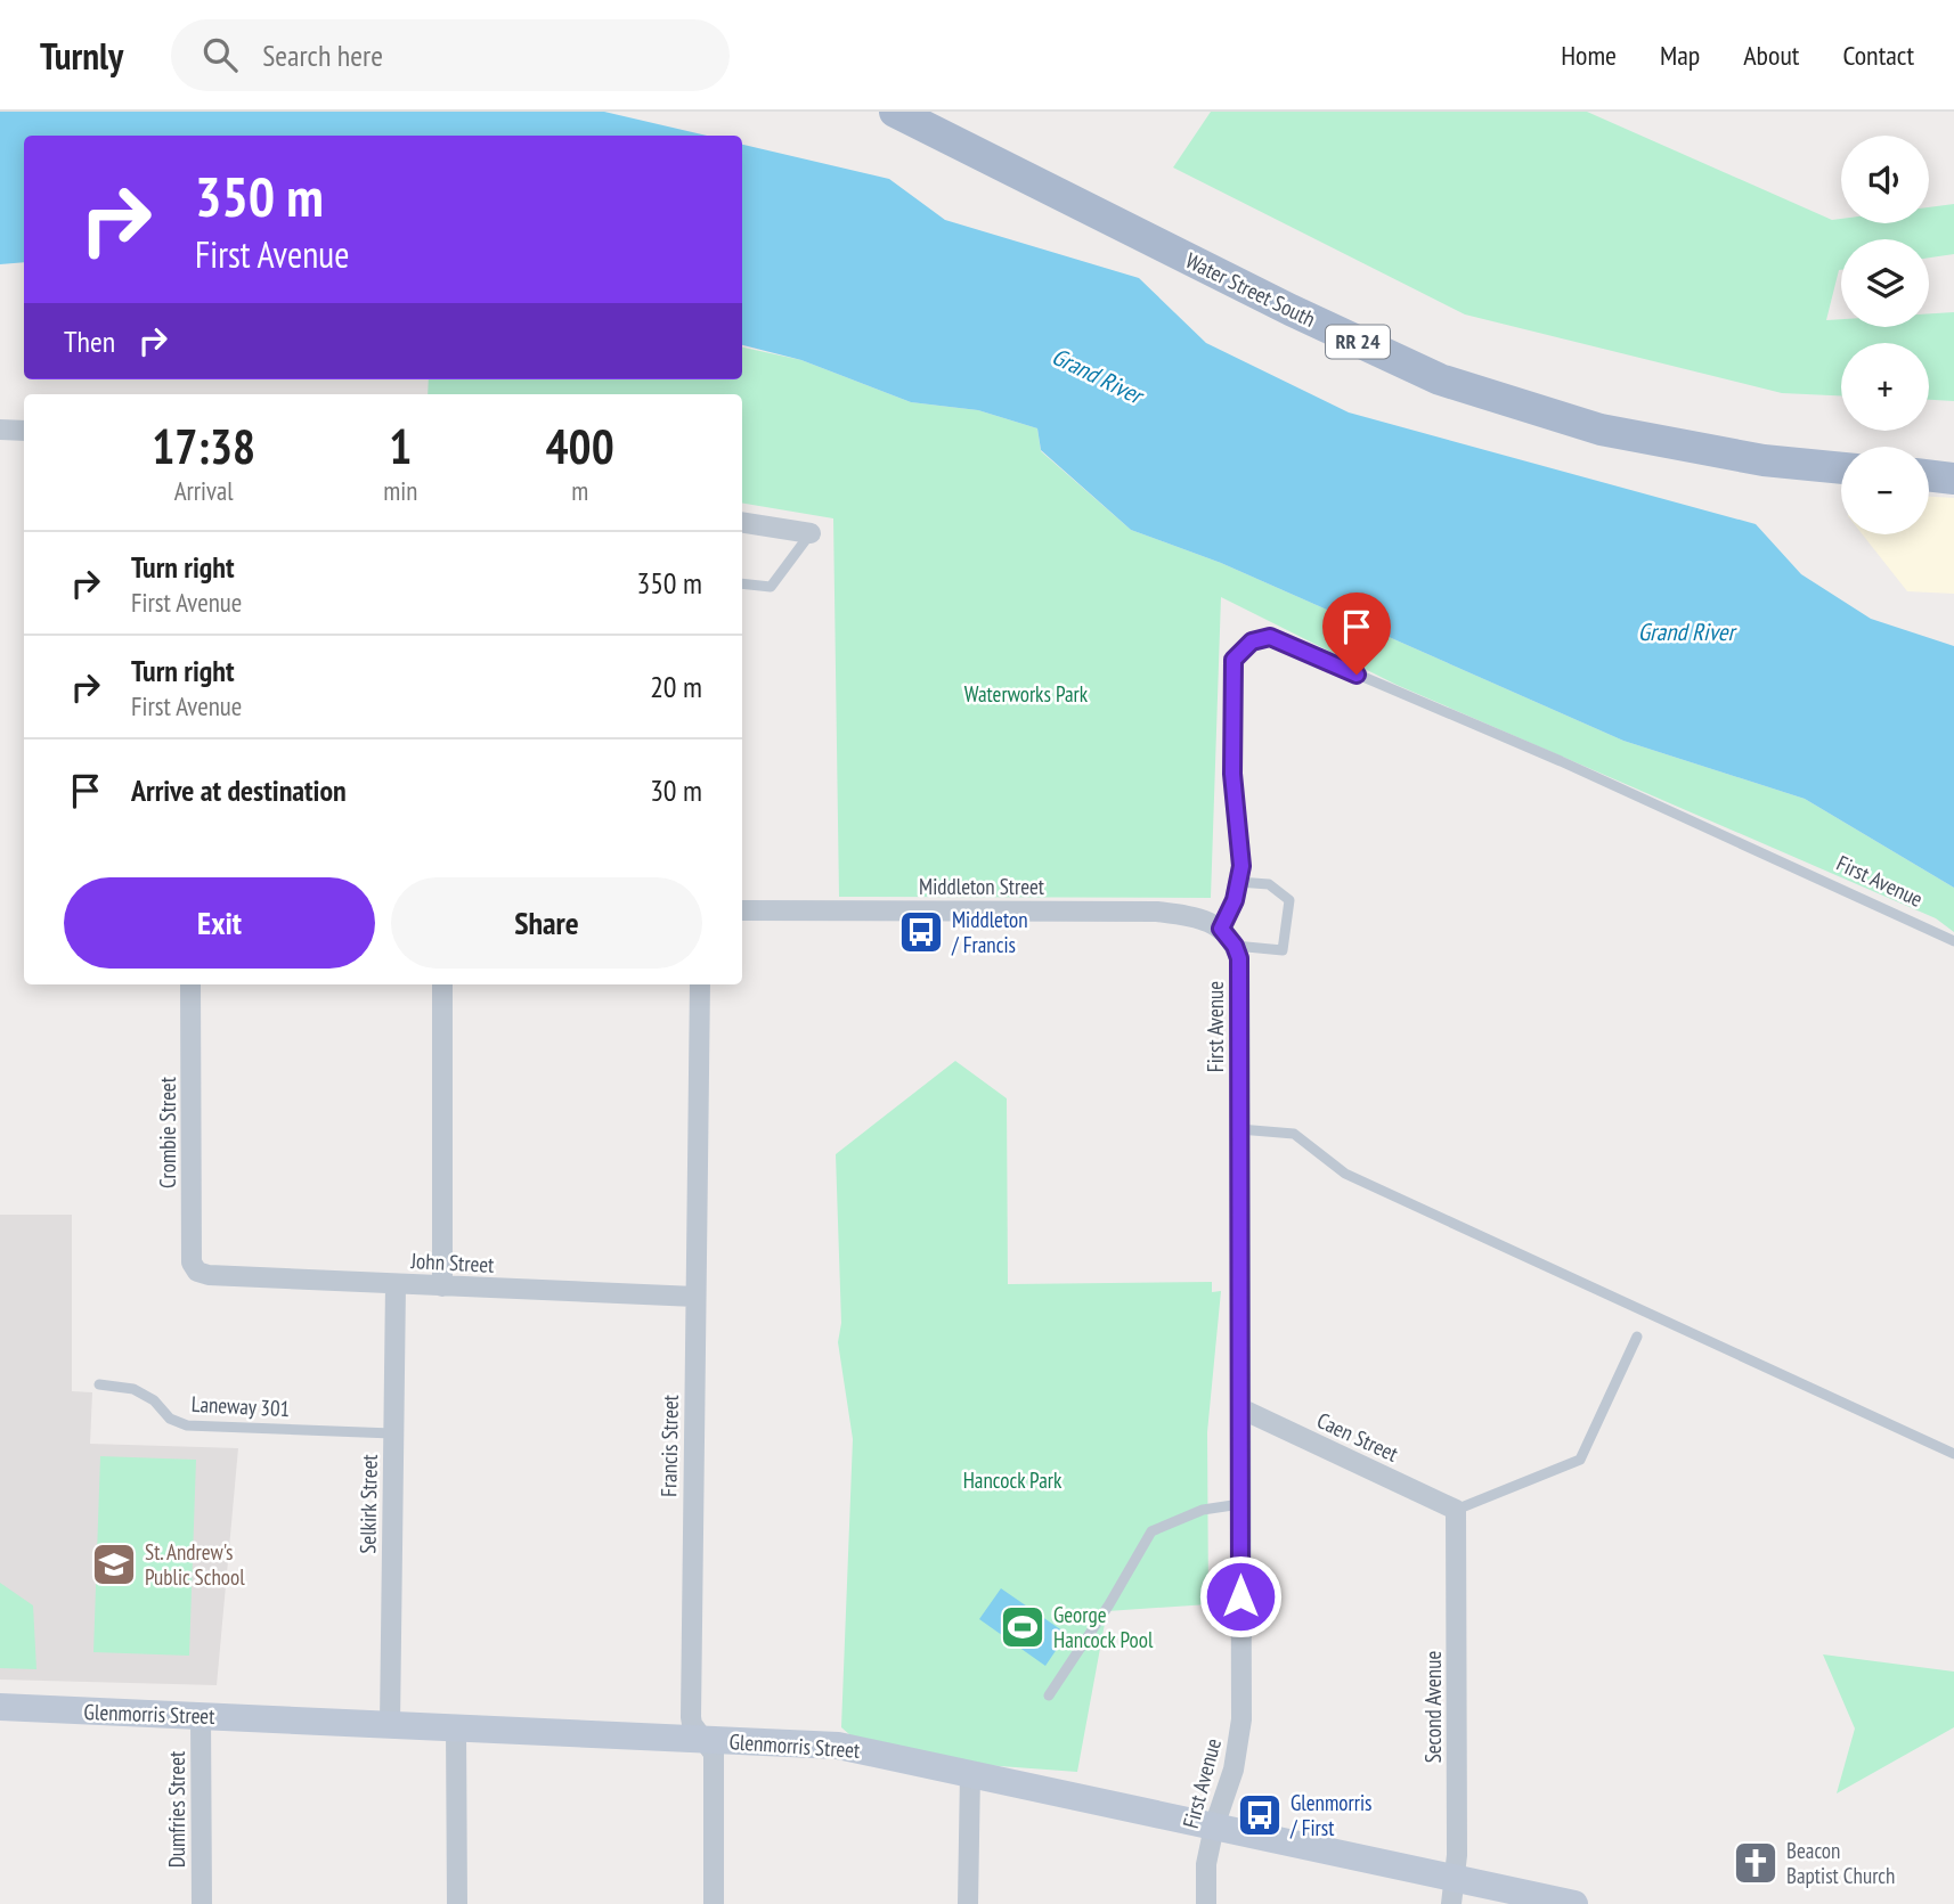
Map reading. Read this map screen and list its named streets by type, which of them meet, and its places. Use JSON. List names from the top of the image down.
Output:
{
  "streets": {
    "main road": ["Water Street South", "RR 24"],
    "street": [
      "First Avenue",
      "Middleton Street",
      "Crombie Street",
      "John Street",
      "Caen Street",
      "Francis Street",
      "Selkirk Street",
      "Second Avenue",
      "Glenmorris Street",
      "Dumfries Street"
    ],
    "lane": ["Laneway 301"]
  },
  "crossings": [
    ["First Avenue", "Middleton Street"],
    ["First Avenue", "Caen Street"],
    ["First Avenue", "Glenmorris Street"],
    ["Crombie Street", "John Street"],
    ["John Street", "Francis Street"],
    ["John Street", "Selkirk Street"],
    ["Laneway 301", "Selkirk Street"],
    ["Caen Street", "Second Avenue"],
    ["Francis Street", "Glenmorris Street"],
    ["Selkirk Street", "Glenmorris Street"],
    ["Second Avenue", "Glenmorris Street"],
    ["Glenmorris Street", "Dumfries Street"]
  ],
  "water": ["Grand River"],
  "parks": ["Waterworks Park", "Hancock Park"],
  "places": {
    "bus stop": ["Middleton / Francis", "Glenmorris / First"],
    "school or university": ["St. Andrew's Public School"],
    "sports": ["George Hancock Pool"],
    "church": ["Beacon Baptist Church"]
  },
  "page": {
    "header": "Turnly",
    "search": "Search here",
    "nav": [
      "Home",
      "Map",
      "About",
      "Contact"
    ],
    "map_buttons": ["+", "−"],
    "turn": ["350 m", "First Avenue"],
    "then": "Then",
    "eta": [
      "17:38",
      "Arrival",
      "1",
      "min",
      "400",
      "m"
    ],
    "list": [
      {
        "name": "Turn right",
        "note": "First Avenue",
        "value": "350 m"
      },
      {
        "name": "Turn right",
        "note": "First Avenue",
        "value": "20 m"
      },
      {
        "name": "Arrive at destination",
        "value": "30 m"
      }
    ],
    "buttons": ["Exit", "Share"]
  }
}
